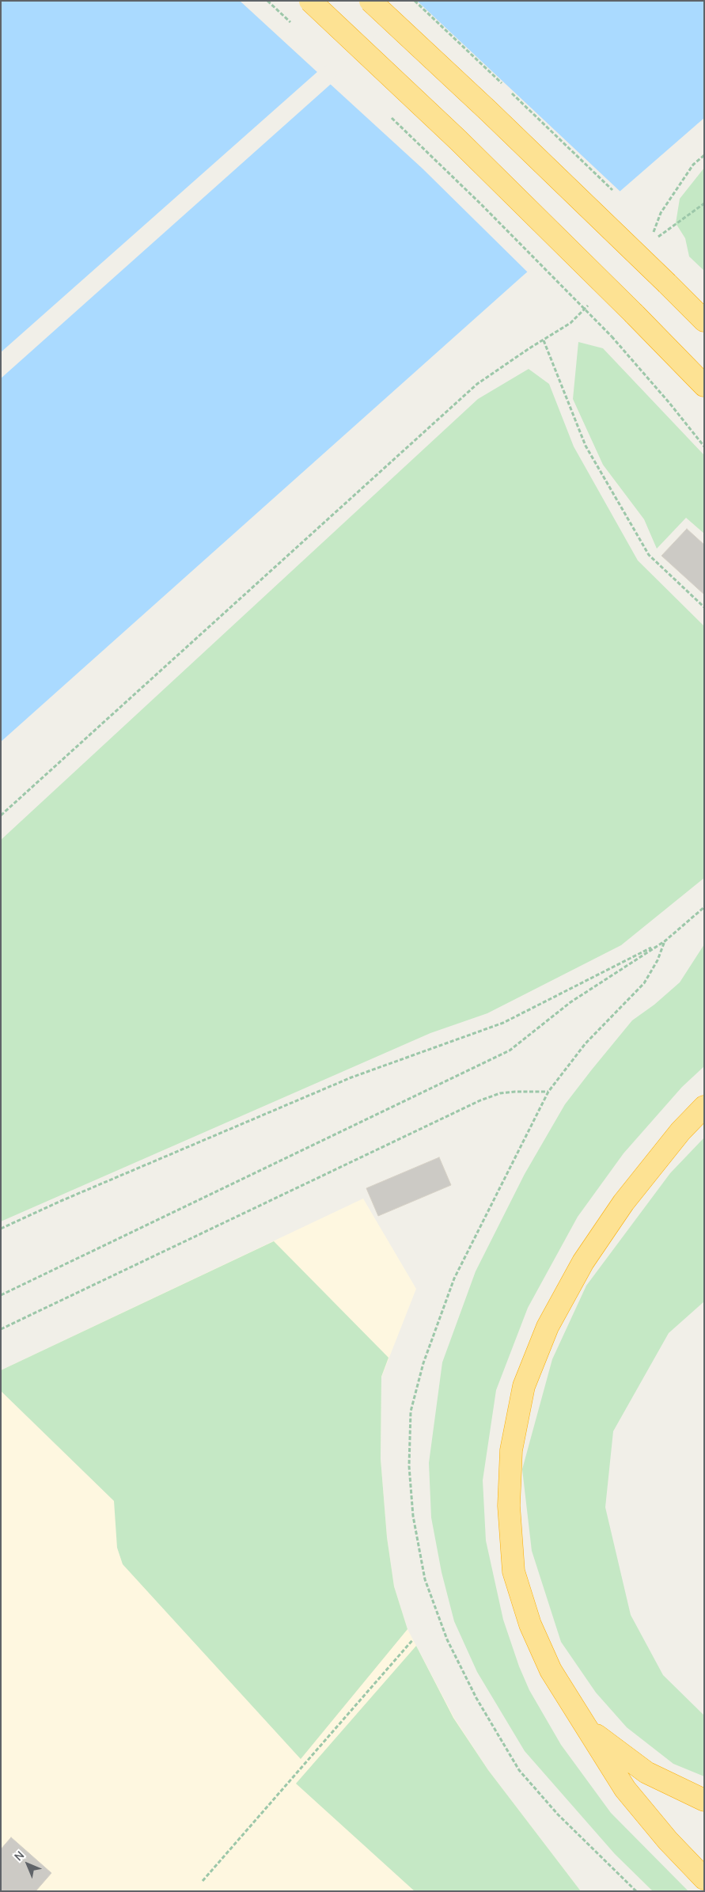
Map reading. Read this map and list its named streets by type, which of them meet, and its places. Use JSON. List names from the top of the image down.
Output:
{
  "north": "top left"
}
